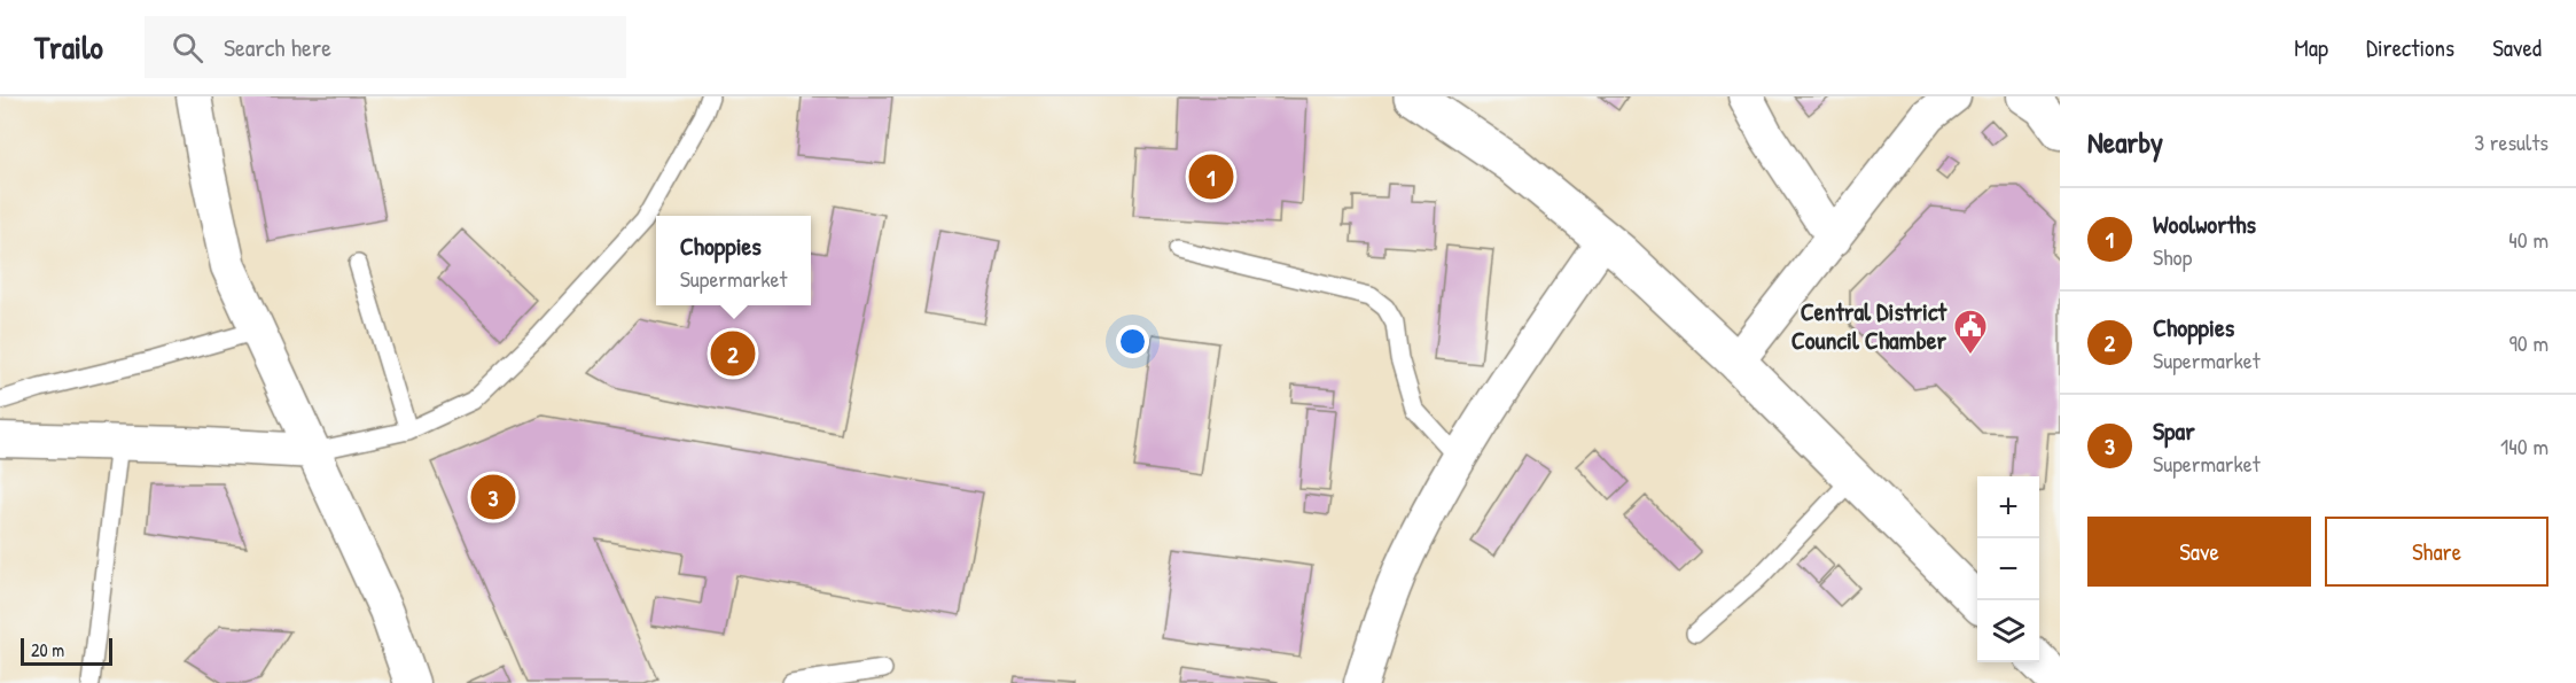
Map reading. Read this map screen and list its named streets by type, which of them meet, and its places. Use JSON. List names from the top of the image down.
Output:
{
  "places": {
    "public building": ["Central District Council Chamber"]
  },
  "scale_bar": "20 m",
  "page": {
    "header": "Trailo",
    "search": "Search here",
    "nav": ["Map", "Directions", "Saved"],
    "heading": ["Nearby", "3 results"],
    "pins": ["1", "2", "3"],
    "list": [
      {
        "mark": "1",
        "name": "Woolworths",
        "note": "Shop",
        "value": "40 m"
      },
      {
        "mark": "2",
        "name": "Choppies",
        "note": "Supermarket",
        "value": "90 m"
      },
      {
        "mark": "3",
        "name": "Spar",
        "note": "Supermarket",
        "value": "140 m"
      }
    ],
    "popup": ["Choppies", "Supermarket"],
    "map_buttons": ["+", "−"],
    "buttons": ["Save", "Share"],
    "scale": "20 m"
  }
}
